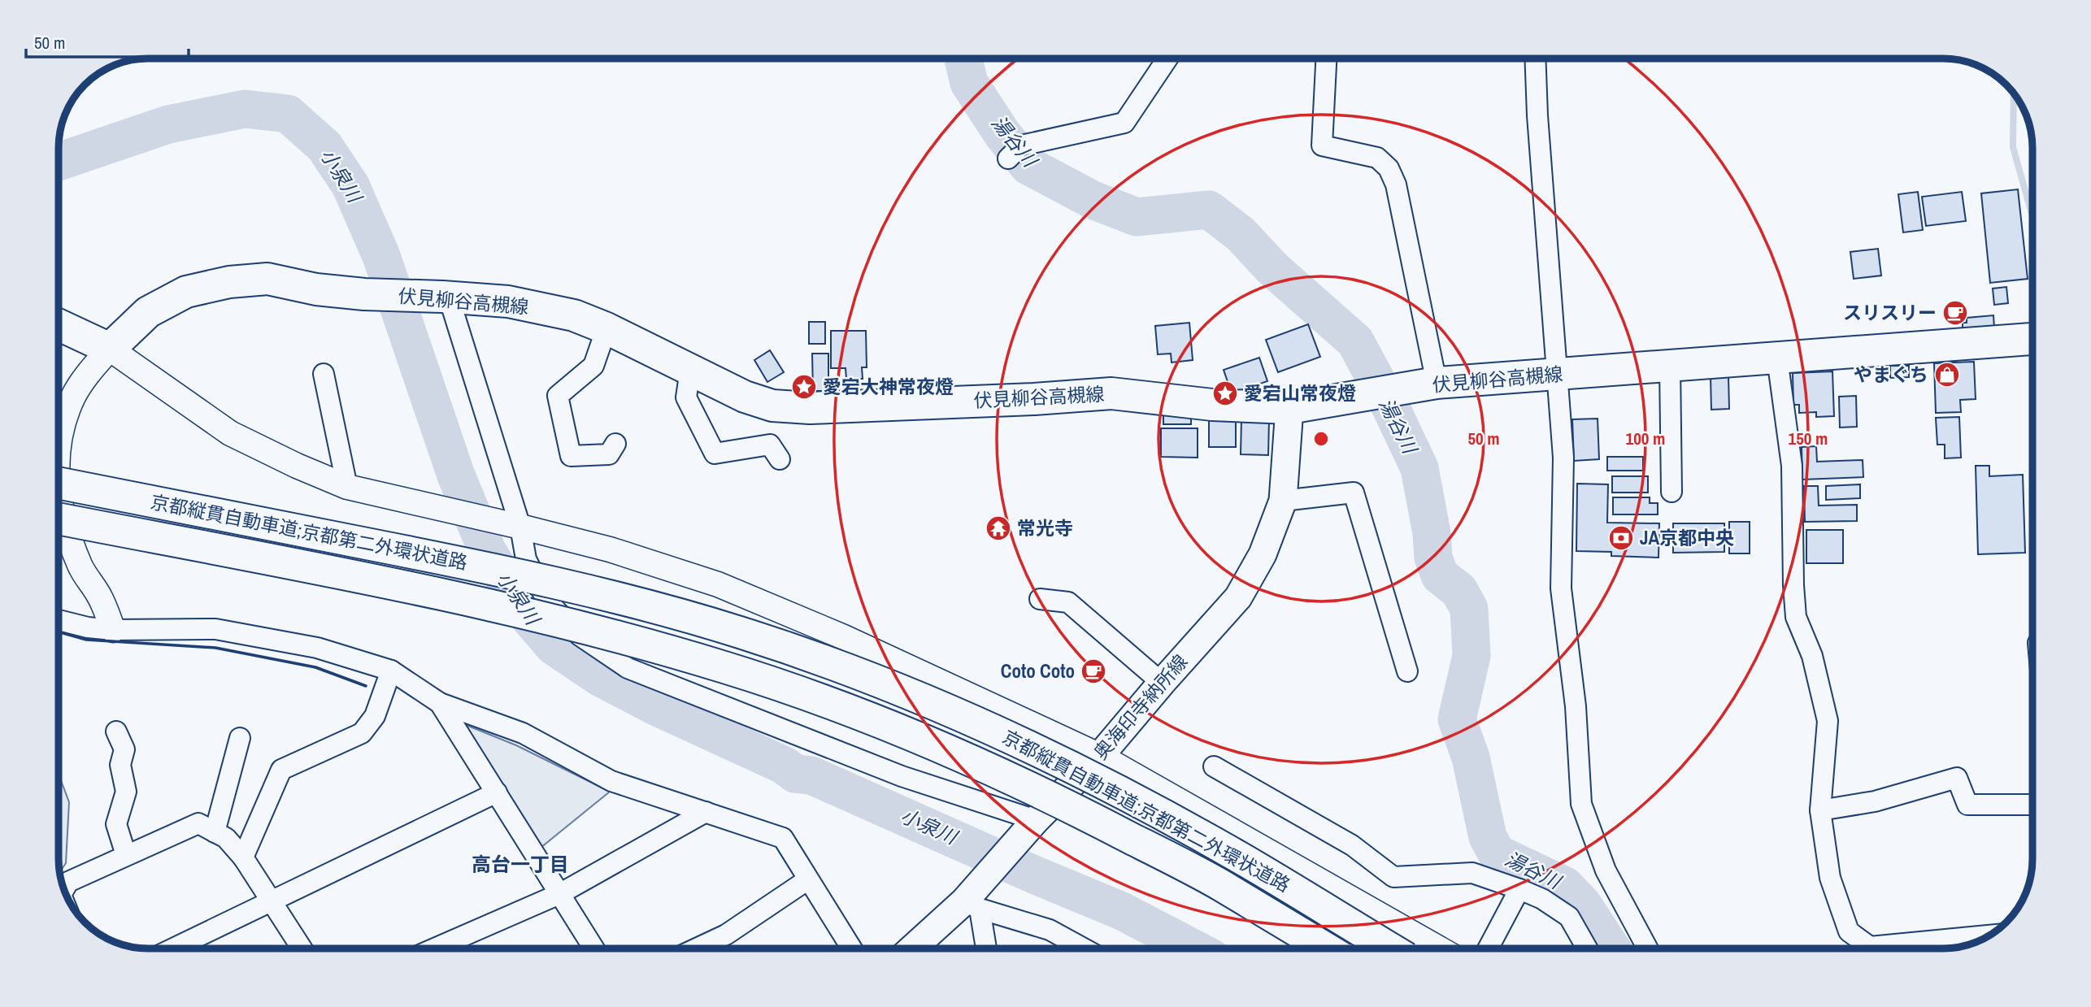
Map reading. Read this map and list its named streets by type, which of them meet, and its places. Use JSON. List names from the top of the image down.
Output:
{
  "streets": {
    "main road": ["伏見柳谷高槻線", "京都縦貫自動車道;京都第二外環状道路", "奥海印寺納所線"]
  },
  "crossings": [
    ["伏見柳谷高槻線", "奥海印寺納所線"]
  ],
  "districts": ["高台一丁目"],
  "water": ["湯谷川", "小泉川"],
  "places": {
    "cafe": ["スリスリー", "Coto Coto"],
    "shop": ["やまぐち"],
    "place": ["愛宕大神常夜燈", "愛宕山常夜燈"],
    "temple": ["常光寺"],
    "bank": ["JA京都中央"]
  },
  "scale_bar": "50 m",
  "rings": ["50 m", "100 m", "150 m"]
}
